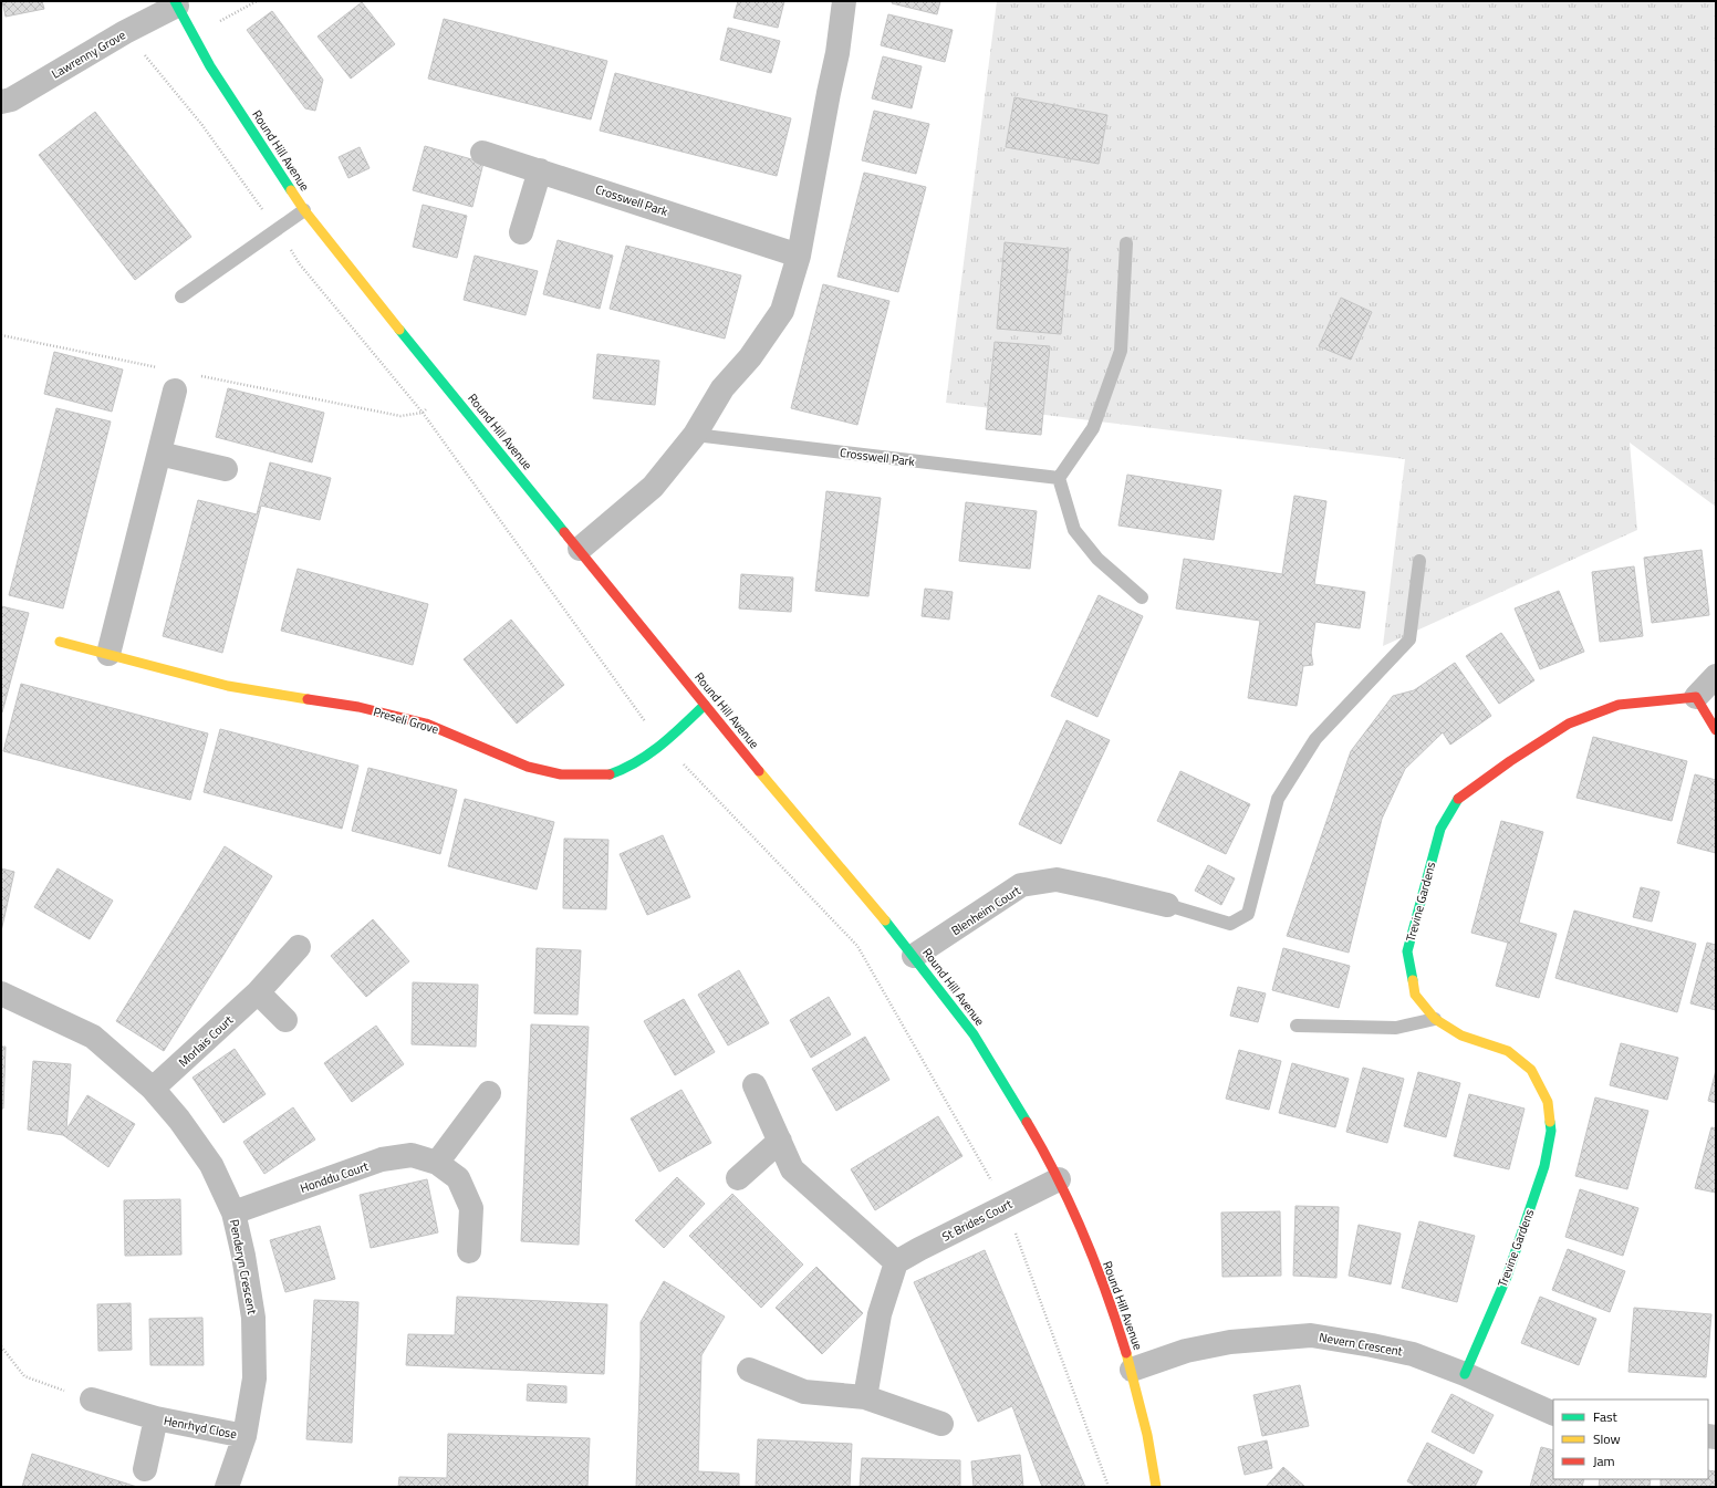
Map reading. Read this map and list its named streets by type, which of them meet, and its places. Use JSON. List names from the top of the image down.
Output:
{
  "streets": {
    "street": [
      "Lawrenny Grove",
      "Round Hill Avenue",
      "Crosswell Park",
      "Preseli Grove",
      "Trevine Gardens",
      "Blenheim Court",
      "Morlais Court",
      "Honddu Court",
      "St Brides Court",
      "Penderyn Crescent",
      "Nevern Crescent",
      "Henrhyd Close"
    ]
  },
  "crossings": [
    ["Lawrenny Grove", "Round Hill Avenue"],
    ["Round Hill Avenue", "Preseli Grove"],
    ["Round Hill Avenue", "Blenheim Court"],
    ["Round Hill Avenue", "St Brides Court"],
    ["Round Hill Avenue", "Nevern Crescent"],
    ["Trevine Gardens", "Nevern Crescent"],
    ["Morlais Court", "Penderyn Crescent"],
    ["Honddu Court", "Penderyn Crescent"],
    ["Penderyn Crescent", "Henrhyd Close"]
  ],
  "legend": ["Fast", "Slow", "Jam"]
}
